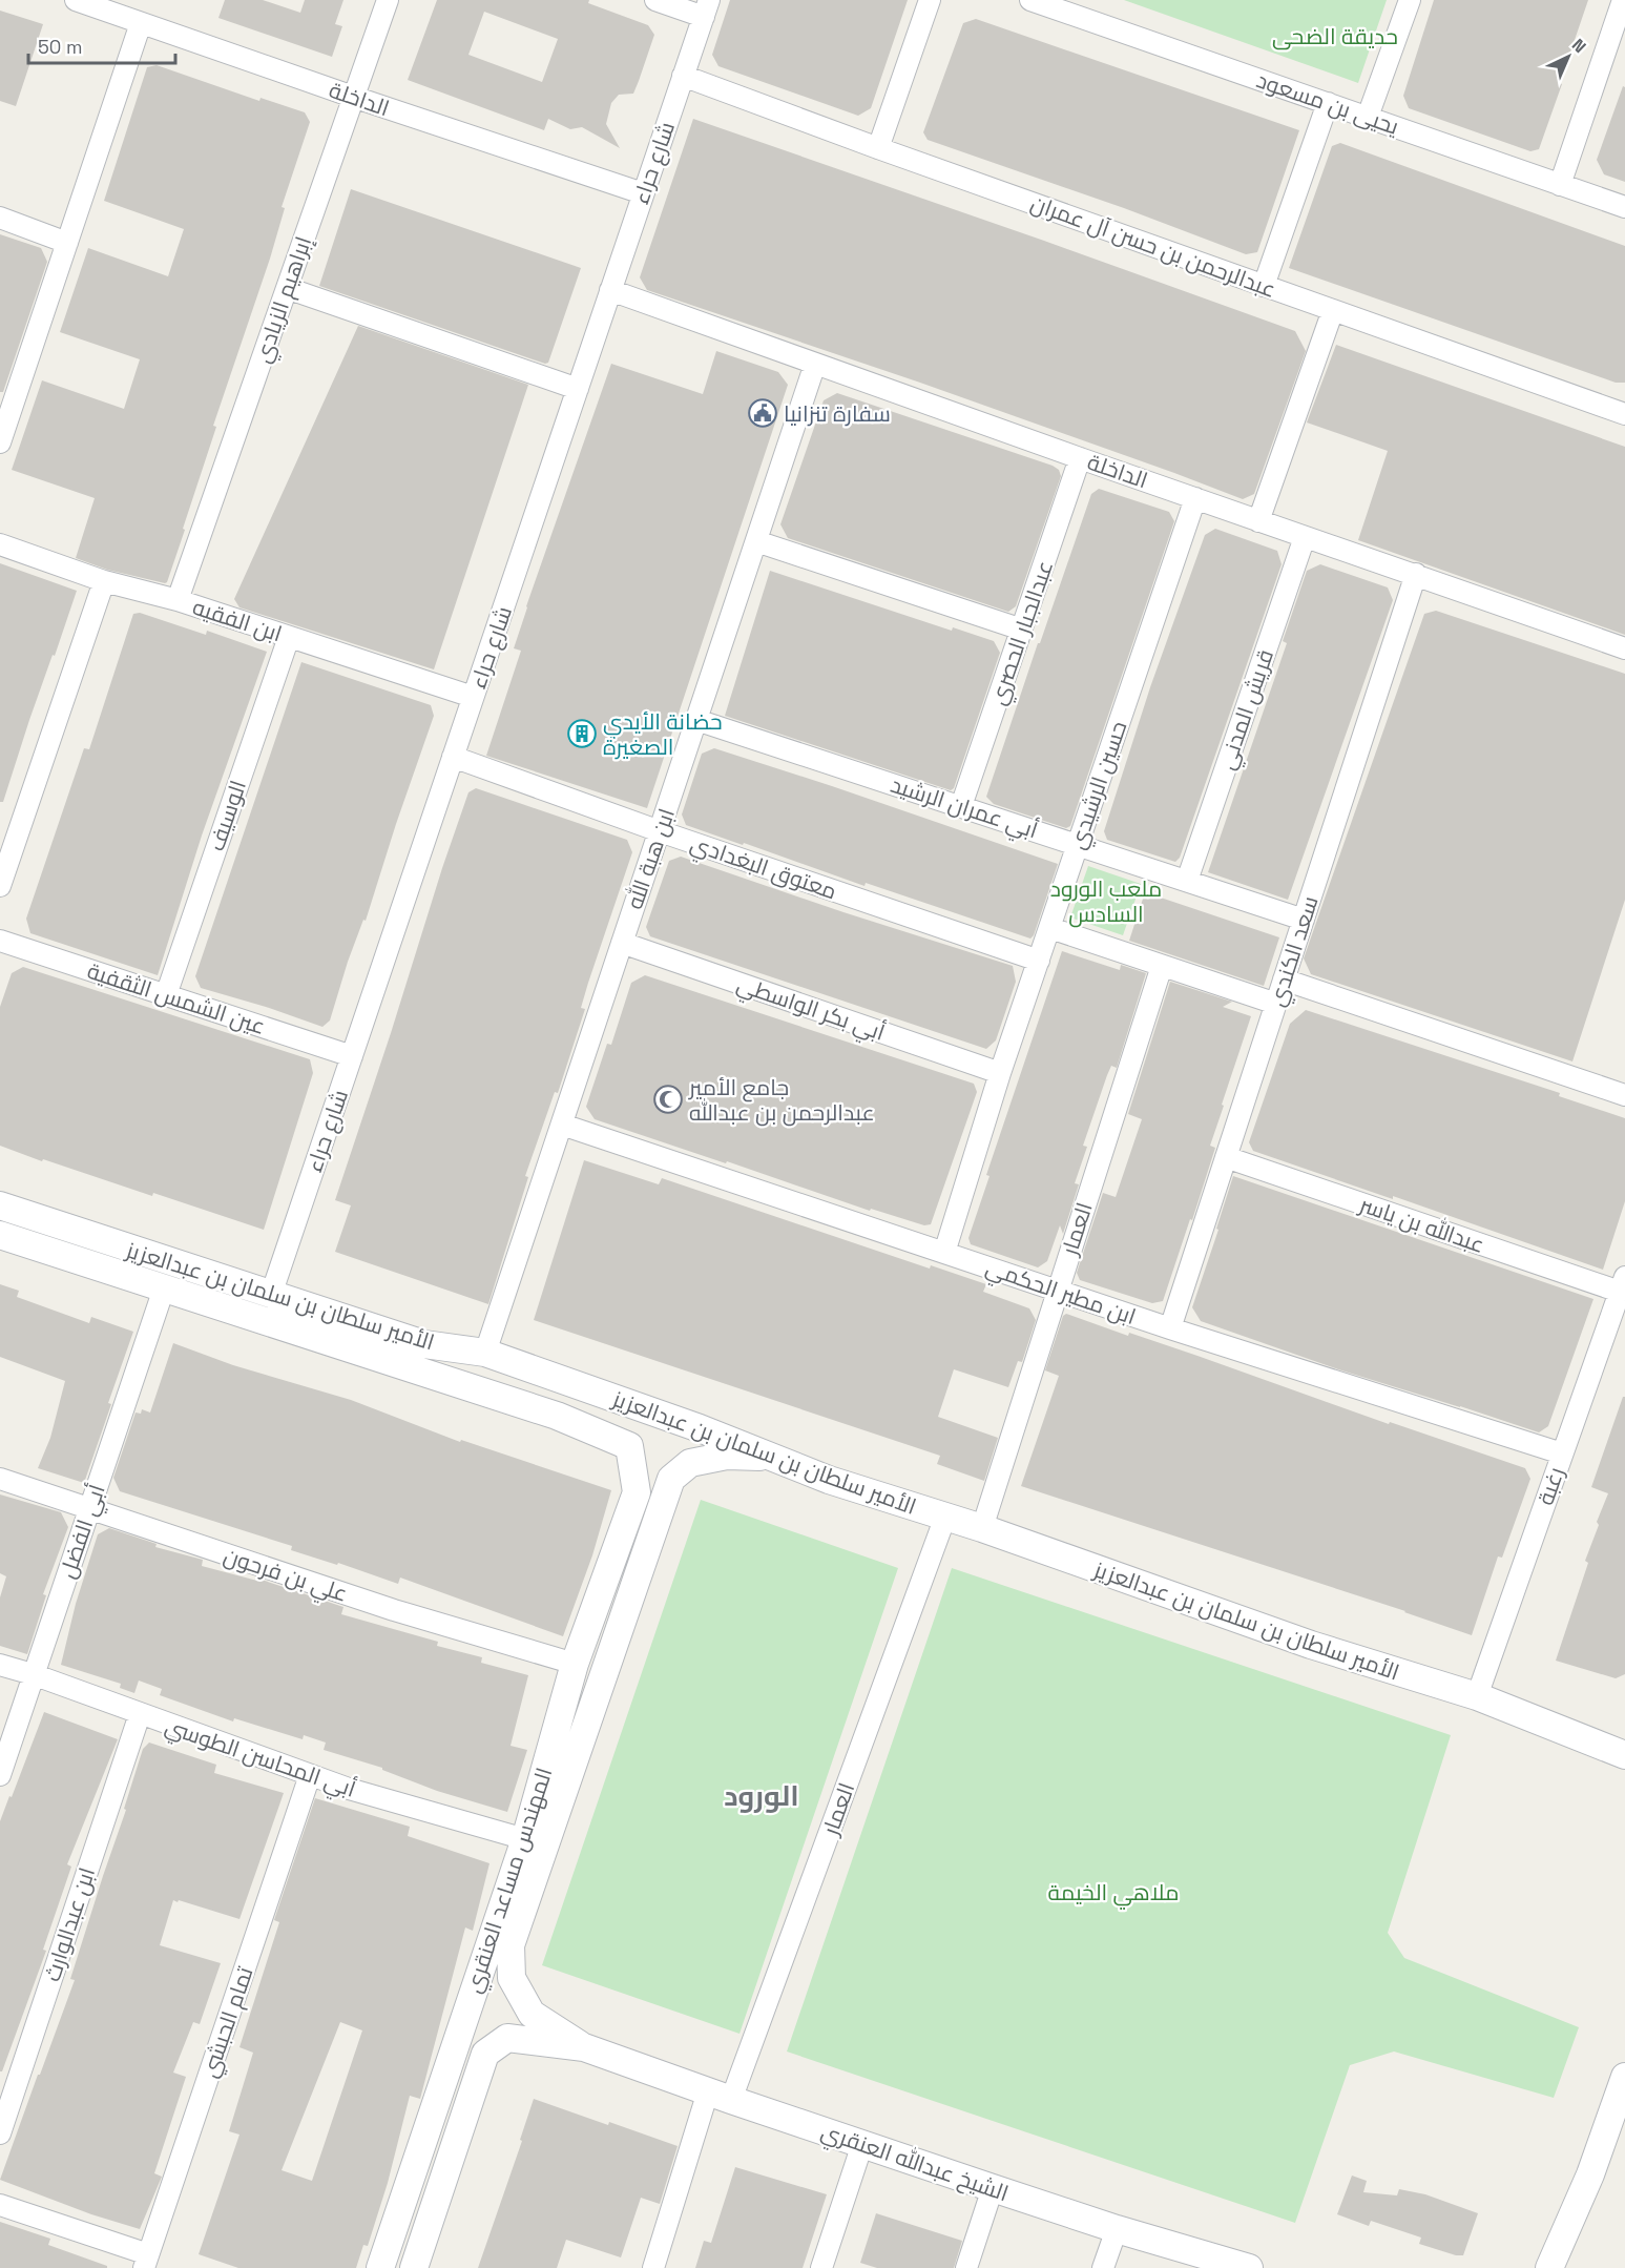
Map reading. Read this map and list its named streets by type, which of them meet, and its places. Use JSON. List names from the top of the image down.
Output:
{
  "streets": {
    "street": [
      "الداخلة",
      "يحيى بن مسعود",
      "شارع حراء",
      "عبدالرحمن بن حسن آل عمران",
      "إبراهيم الزيادي",
      "ابن الفقيه",
      "عبدالجبار الحصري",
      "قريش المدني",
      "حسين الرشيدي",
      "أبي عمران الرشيد",
      "الوسيف",
      "ابن هبة الله",
      "معتوق البغدادي",
      "سعد الكندي",
      "عين الشمس الثقفية",
      "أبي بكر الواسطي",
      "عبدالله بن ياسر",
      "العمار",
      "ابن مطير الحكمي",
      "الأمير سلطان بن سلمان بن عبدالعزيز",
      "رغبة",
      "أبي الفضل",
      "علي بن فرحون",
      "أبي المحاسن الطوسي",
      "المهندس مساعد العنقري",
      "ابن عبدالوارث",
      "تمام الحبشي",
      "الشيخ عبدالله العنقري"
    ]
  },
  "crossings": [
    ["الداخلة", "شارع حراء"],
    ["الداخلة", "إبراهيم الزيادي"],
    ["الداخلة", "عبدالجبار الحصري"],
    ["الداخلة", "قريش المدني"],
    ["الداخلة", "حسين الرشيدي"],
    ["الداخلة", "ابن هبة الله"],
    ["الداخلة", "سعد الكندي"],
    ["شارع حراء", "عبدالرحمن بن حسن آل عمران"],
    ["شارع حراء", "ابن الفقيه"],
    ["شارع حراء", "معتوق البغدادي"],
    ["شارع حراء", "عين الشمس الثقفية"],
    ["شارع حراء", "الأمير سلطان بن سلمان بن عبدالعزيز"],
    ["إبراهيم الزيادي", "ابن الفقيه"],
    ["ابن الفقيه", "الوسيف"],
    ["عبدالجبار الحصري", "أبي عمران الرشيد"],
    ["قريش المدني", "أبي عمران الرشيد"],
    ["حسين الرشيدي", "أبي عمران الرشيد"],
    ["حسين الرشيدي", "معتوق البغدادي"],
    ["حسين الرشيدي", "أبي بكر الواسطي"],
    ["حسين الرشيدي", "ابن مطير الحكمي"],
    ["أبي عمران الرشيد", "ابن هبة الله"],
    ["أبي عمران الرشيد", "سعد الكندي"],
    ["الوسيف", "عين الشمس الثقفية"],
    ["ابن هبة الله", "معتوق البغدادي"],
    ["ابن هبة الله", "أبي بكر الواسطي"],
    ["ابن هبة الله", "ابن مطير الحكمي"],
    ["ابن هبة الله", "الأمير سلطان بن سلمان بن عبدالعزيز"],
    ["سعد الكندي", "عبدالله بن ياسر"],
    ["سعد الكندي", "ابن مطير الحكمي"],
    ["عبدالله بن ياسر", "رغبة"],
    ["العمار", "ابن مطير الحكمي"],
    ["العمار", "الأمير سلطان بن سلمان بن عبدالعزيز"],
    ["العمار", "الشيخ عبدالله العنقري"],
    ["ابن مطير الحكمي", "رغبة"],
    ["الأمير سلطان بن سلمان بن عبدالعزيز", "رغبة"],
    ["الأمير سلطان بن سلمان بن عبدالعزيز", "أبي الفضل"],
    ["الأمير سلطان بن سلمان بن عبدالعزيز", "المهندس مساعد العنقري"],
    ["أبي الفضل", "علي بن فرحون"],
    ["أبي الفضل", "أبي المحاسن الطوسي"],
    ["علي بن فرحون", "المهندس مساعد العنقري"],
    ["أبي المحاسن الطوسي", "المهندس مساعد العنقري"],
    ["أبي المحاسن الطوسي", "ابن عبدالوارث"],
    ["أبي المحاسن الطوسي", "تمام الحبشي"]
  ],
  "districts": ["الورود"],
  "parks": ["حديقة الضحى", "ملعب الورود السادس", "ملاهي الخيمة"],
  "places": {
    "public building": ["سفارة تنزانيا"],
    "building": ["حضانة الأيدي الصغيرة"],
    "mosque": ["جامع الأمير عبدالرحمن بن عبدالله"]
  },
  "scale_bar": "50 m",
  "north": "top right"
}
